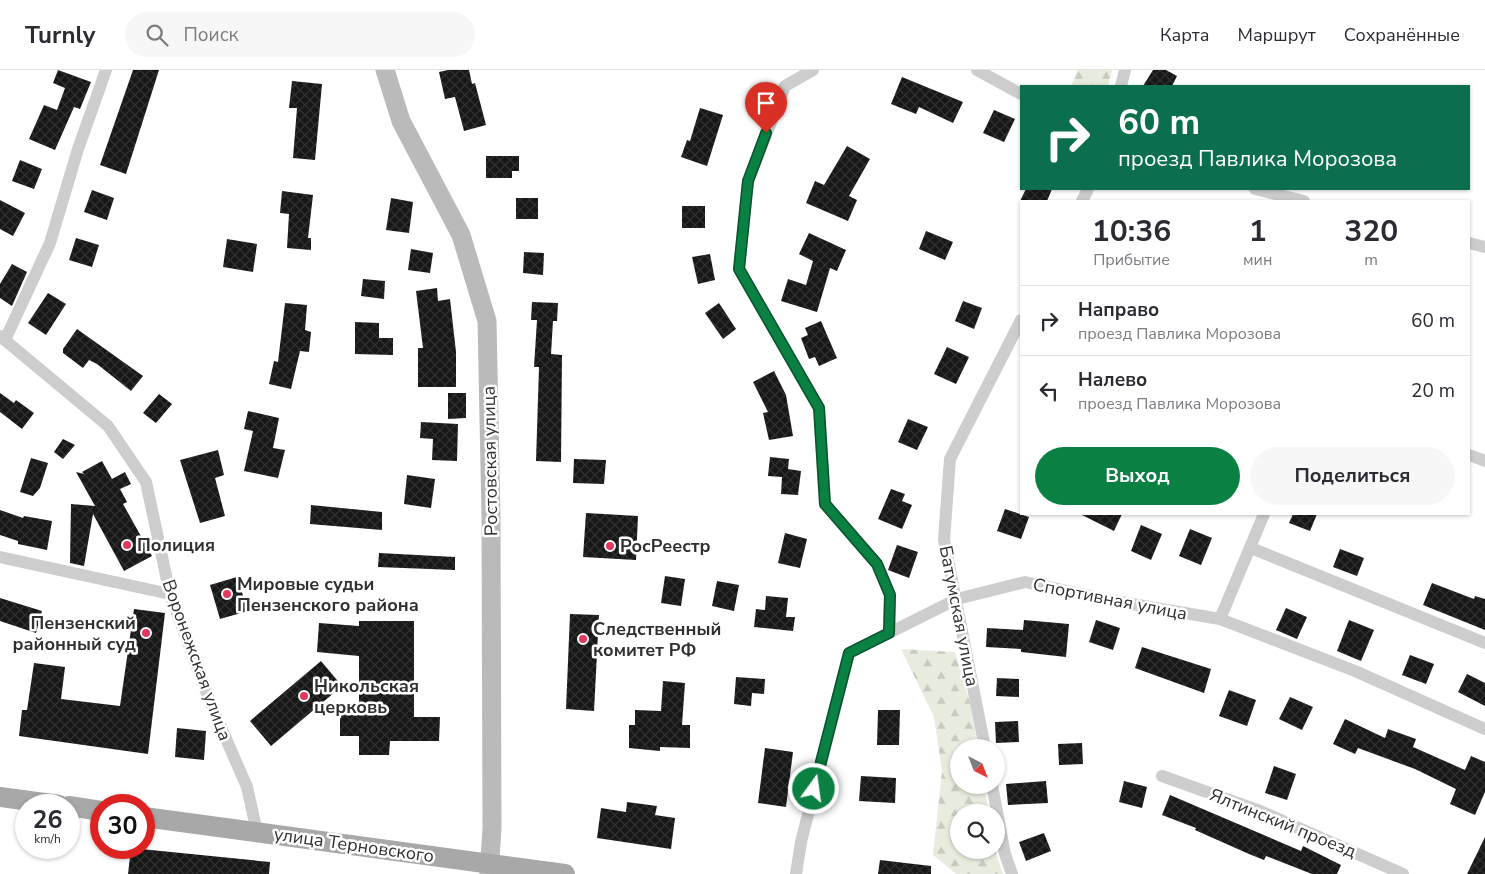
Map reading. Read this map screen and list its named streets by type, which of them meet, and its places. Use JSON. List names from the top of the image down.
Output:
{
  "streets": {
    "main road": ["улица Терновского"],
    "street": [
      "Ростовская улица",
      "Спортивная улица",
      "Батумская улица",
      "Воронежская улица",
      "Ялтинский проезд"
    ]
  },
  "crossings": [
    ["Ростовская улица", "улица Терновского"],
    ["Спортивная улица", "Батумская улица"],
    ["Воронежская улица", "улица Терновского"]
  ],
  "places": [
    "Полиция",
    "РосРеестр",
    "Мировые судьи Пензенского района",
    "Пензенский районный суд",
    "Следственный комитет РФ",
    "Никольская церковь"
  ],
  "north": "bottom right",
  "page": {
    "header": "Turnly",
    "search": "Поиск",
    "nav": ["Карта", "Маршрут", "Сохранённые"],
    "turn": ["60 m", "проезд Павлика Морозова"],
    "eta": [
      "10:36",
      "Прибытие",
      "1",
      "мин",
      "320",
      "m"
    ],
    "list": [
      {
        "name": "Направо",
        "note": "проезд Павлика Морозова",
        "value": "60 m"
      },
      {
        "name": "Налево",
        "note": "проезд Павлика Морозова",
        "value": "20 m"
      }
    ],
    "buttons": ["Выход", "Поделиться"],
    "speed": "26 km/h",
    "limit": "30"
  }
}
